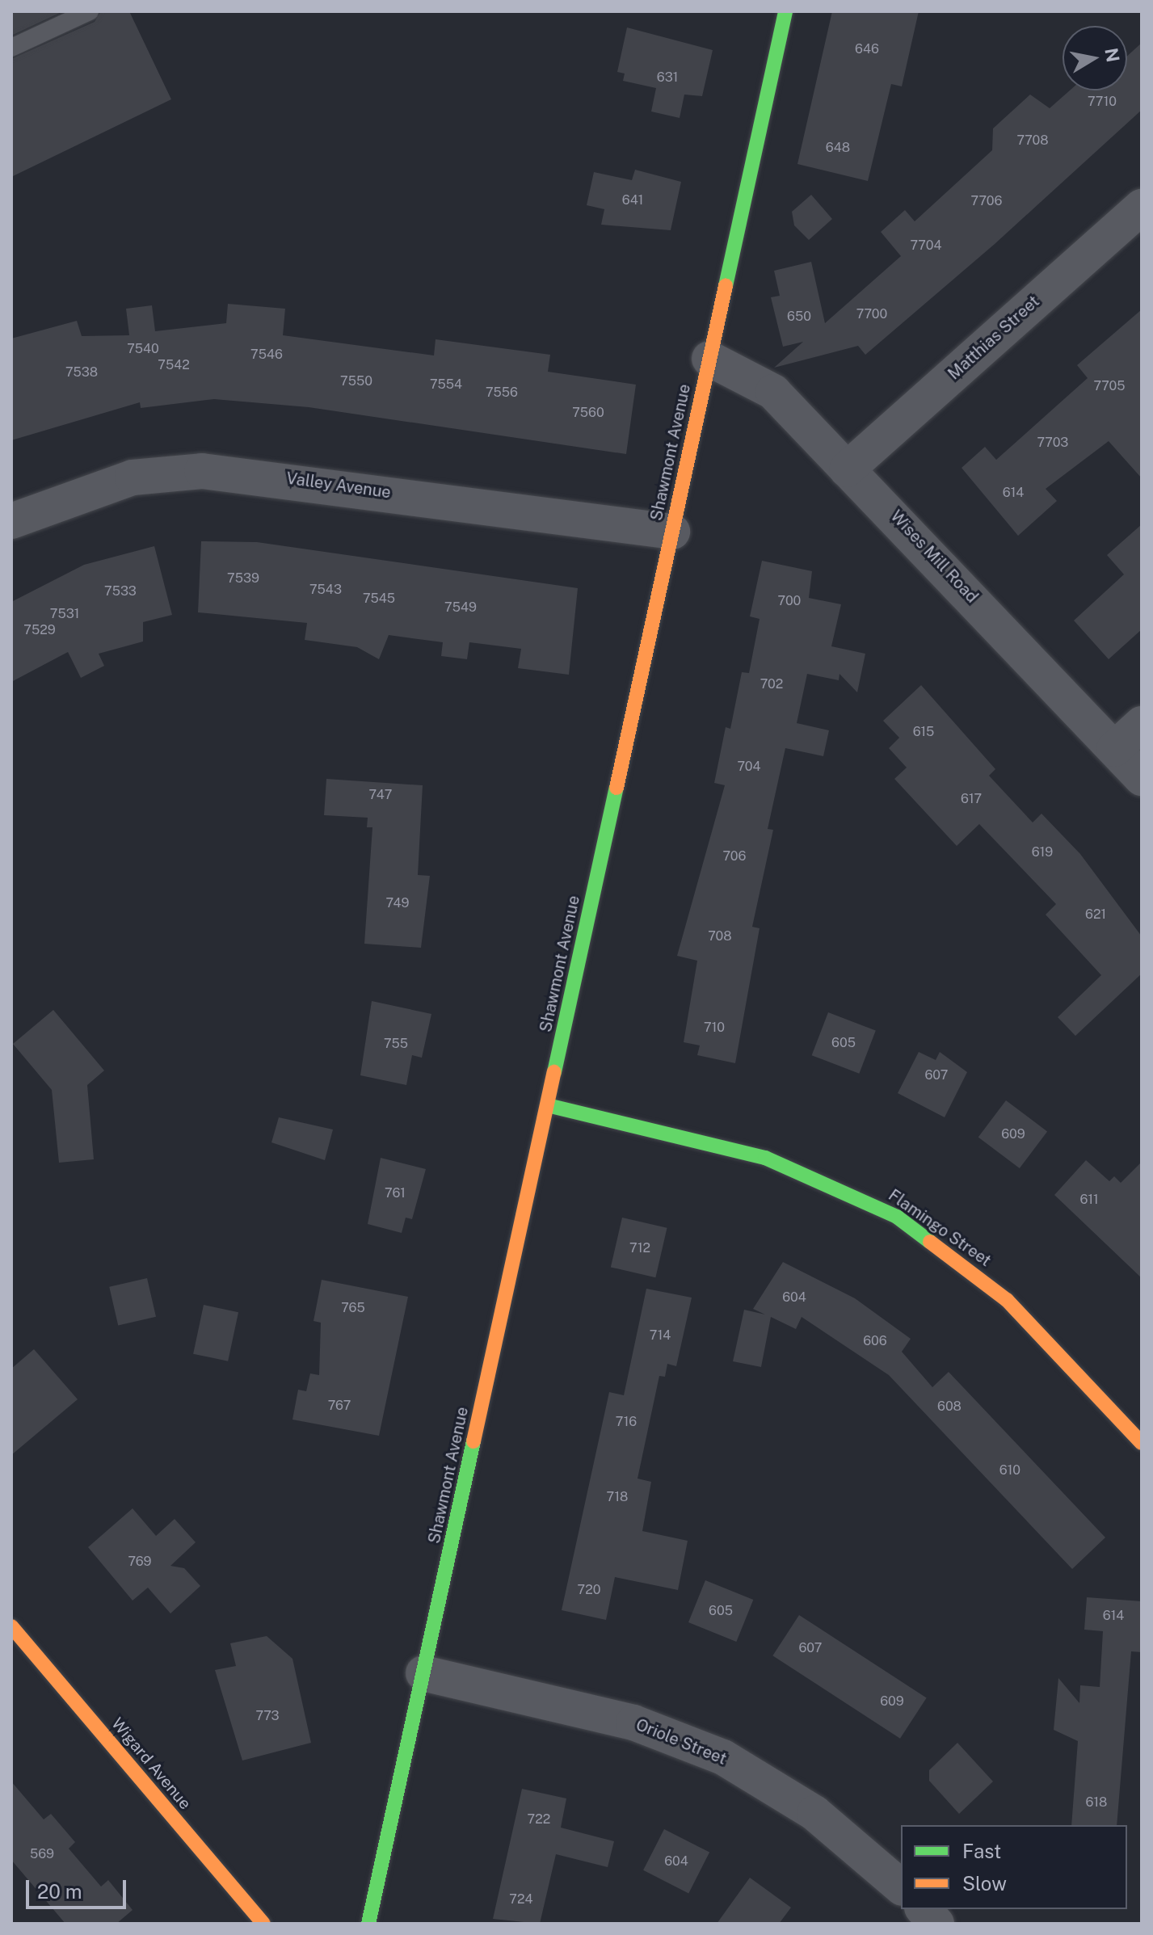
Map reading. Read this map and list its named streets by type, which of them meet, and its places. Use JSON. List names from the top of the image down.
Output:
{
  "streets": {
    "street": [
      "Matthias Street",
      "Shawmont Avenue",
      "Valley Avenue",
      "Wises Mill Road",
      "Flamingo Street",
      "Oriole Street",
      "Wigard Avenue"
    ]
  },
  "crossings": [
    ["Matthias Street", "Wises Mill Road"],
    ["Shawmont Avenue", "Valley Avenue"],
    ["Shawmont Avenue", "Wises Mill Road"],
    ["Shawmont Avenue", "Flamingo Street"],
    ["Shawmont Avenue", "Oriole Street"]
  ],
  "house_numbers": [
    "646",
    "631",
    "7710",
    "7708",
    "648",
    "641",
    "7706",
    "7704",
    "7700",
    "650",
    "7540",
    "7546",
    "7542",
    "7538",
    "7550",
    "7554",
    "7705",
    "7556",
    "7560",
    "7703",
    "614",
    "7539",
    "7543",
    "7533",
    "7545",
    "700",
    "7549",
    "7531",
    "7529",
    "702",
    "615",
    "704",
    "747",
    "617",
    "619",
    "706",
    "749",
    "621",
    "708",
    "710",
    "605",
    "755",
    "607",
    "609",
    "761",
    "611",
    "712",
    "604",
    "765",
    "714",
    "606",
    "767",
    "608",
    "716",
    "610",
    "718",
    "769",
    "720",
    "605",
    "614",
    "607",
    "609",
    "773",
    "618",
    "722",
    "569",
    "604",
    "724"
  ],
  "legend": ["Fast", "Slow"],
  "scale_bar": "20 m",
  "north": "right"
}
